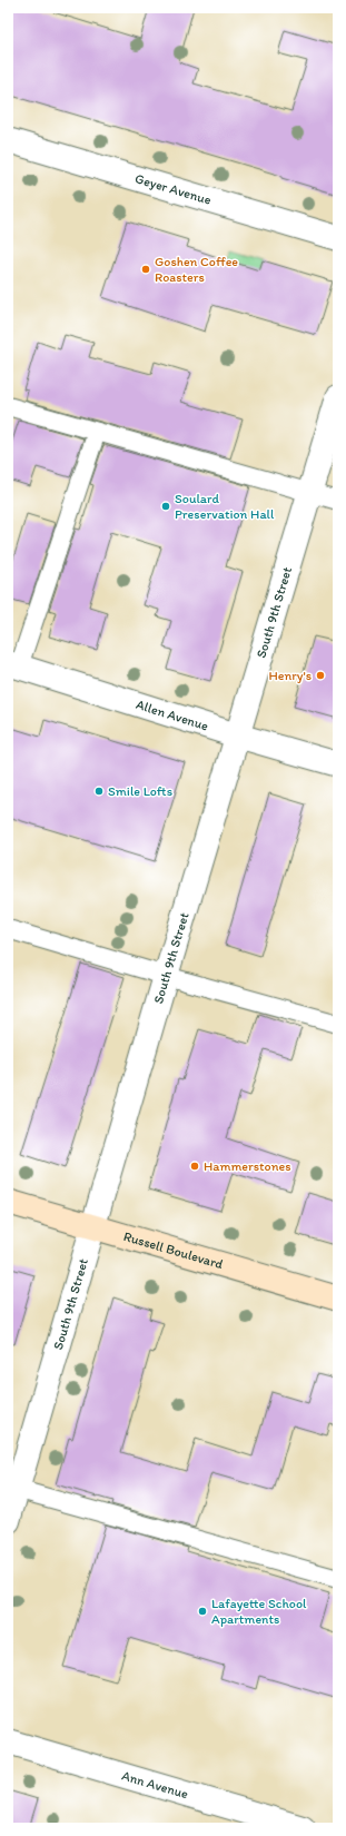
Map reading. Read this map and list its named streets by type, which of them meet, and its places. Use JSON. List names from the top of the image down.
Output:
{
  "streets": {
    "main road": ["Russell Boulevard"],
    "street": [
      "Geyer Avenue",
      "South 9th Street",
      "Allen Avenue",
      "Ann Avenue"
    ]
  },
  "crossings": [
    ["South 9th Street", "Allen Avenue"],
    ["South 9th Street", "Russell Boulevard"]
  ],
  "places": [
    "Goshen Coffee Roasters",
    "Soulard Preservation Hall",
    "Henry's",
    "Smile Lofts",
    "Hammerstones",
    "Lafayette School Apartments"
  ]
}
